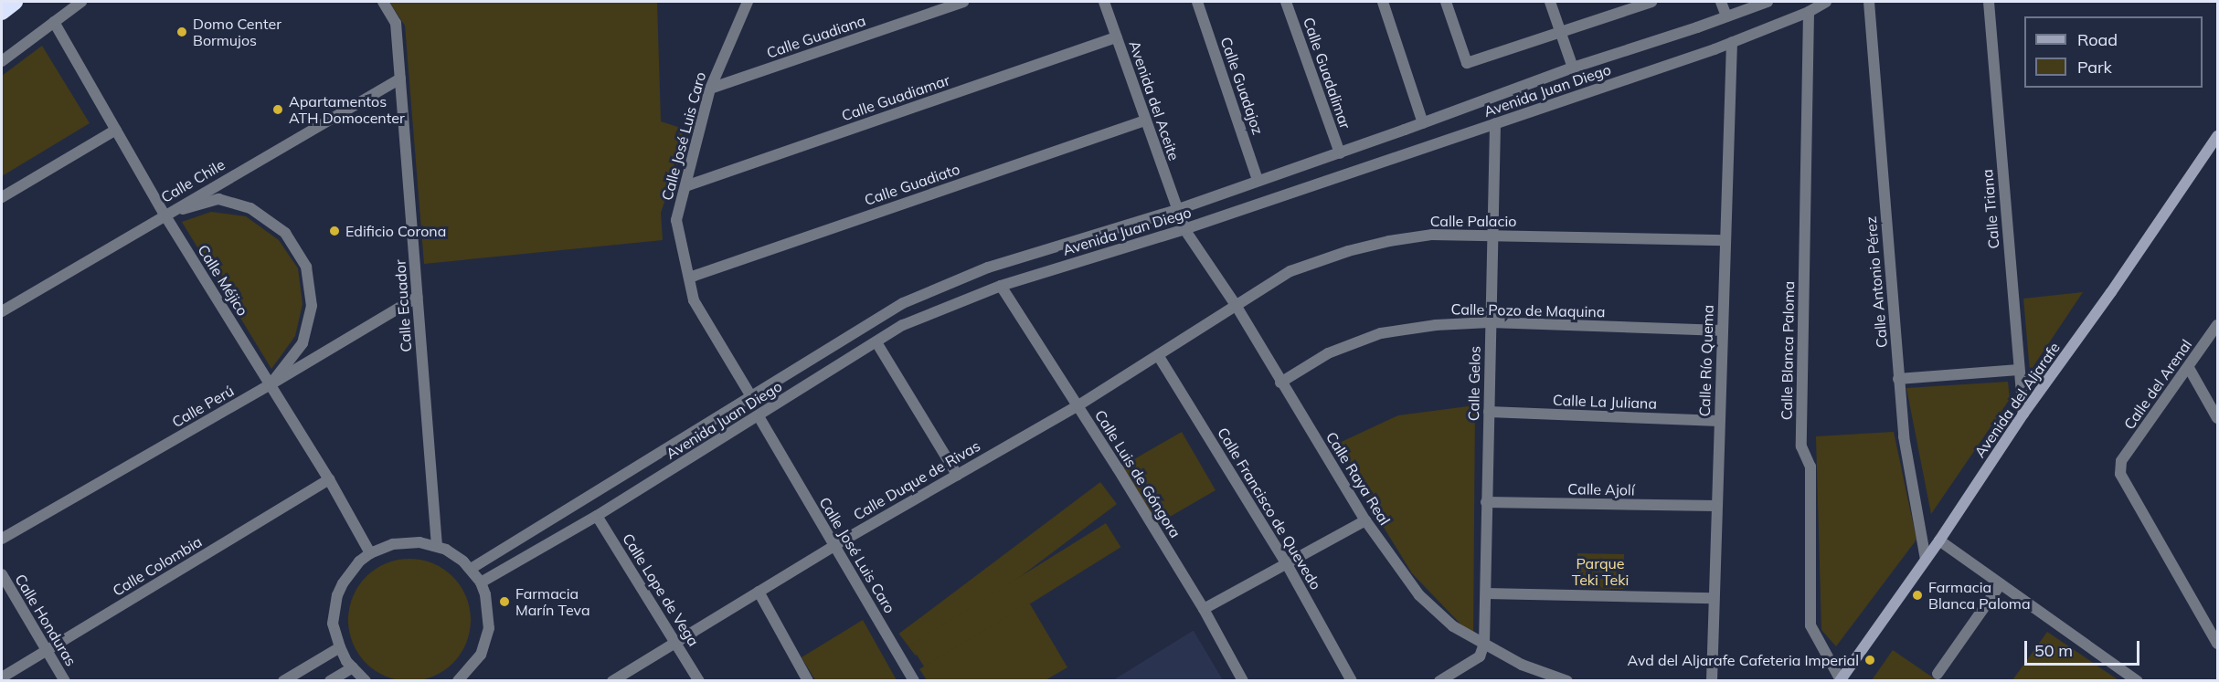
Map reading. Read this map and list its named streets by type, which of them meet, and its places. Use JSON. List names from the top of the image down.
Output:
{
  "streets": {
    "main road": ["Avenida del Aljarafe"],
    "street": [
      "Calle Guadiana",
      "Calle Guadalimar",
      "Calle Guadajoz",
      "Avenida Juan Diego",
      "Calle Guadiamar",
      "Avenida del Aceite",
      "Calle José Luis Caro",
      "Calle Chile",
      "Calle Guadiato",
      "Calle Triana",
      "Calle Palacio",
      "Calle Méjico",
      "Calle Antonio Pérez",
      "Calle Ecuador",
      "Calle Pozo de Maquina",
      "Calle Blanca Paloma",
      "Calle Río Quema",
      "Calle Gelos",
      "Calle del Arenal",
      "Calle La Juliana",
      "Calle Perú",
      "Calle Luis de Góngora",
      "Calle Raya Real",
      "Calle Duque de Rivas",
      "Calle Ajolí",
      "Calle Francisco de Quevedo",
      "Calle Colombia",
      "Calle Lope de Vega",
      "Calle Honduras"
    ]
  },
  "crossings": [
    ["Calle Guadiana", "Calle José Luis Caro"],
    ["Calle Guadalimar", "Avenida Juan Diego"],
    ["Calle Guadajoz", "Avenida Juan Diego"],
    ["Avenida Juan Diego", "Avenida del Aceite"],
    ["Avenida Juan Diego", "Calle José Luis Caro"],
    ["Avenida Juan Diego", "Calle Blanca Paloma"],
    ["Avenida Juan Diego", "Calle Río Quema"],
    ["Avenida Juan Diego", "Calle Gelos"],
    ["Avenida Juan Diego", "Calle Luis de Góngora"],
    ["Avenida Juan Diego", "Calle Raya Real"],
    ["Avenida Juan Diego", "Calle Lope de Vega"],
    ["Calle Guadiamar", "Avenida del Aceite"],
    ["Calle Guadiamar", "Calle José Luis Caro"],
    ["Avenida del Aceite", "Calle Guadiato"],
    ["Avenida del Aceite", "Calle Raya Real"],
    ["Calle José Luis Caro", "Calle Guadiato"],
    ["Calle José Luis Caro", "Calle Duque de Rivas"],
    ["Calle Chile", "Calle Méjico"],
    ["Calle Chile", "Calle Ecuador"],
    ["Calle Triana", "Avenida del Aljarafe"],
    ["Calle Palacio", "Calle Río Quema"],
    ["Calle Palacio", "Calle Gelos"],
    ["Calle Palacio", "Calle Raya Real"],
    ["Calle Palacio", "Calle Duque de Rivas"],
    ["Calle Méjico", "Calle Perú"],
    ["Calle Méjico", "Calle Colombia"],
    ["Calle Antonio Pérez", "Avenida del Aljarafe"],
    ["Calle Ecuador", "Calle Perú"],
    ["Calle Pozo de Maquina", "Calle Río Quema"],
    ["Calle Pozo de Maquina", "Calle Gelos"],
    ["Calle Pozo de Maquina", "Calle Raya Real"],
    ["Calle Blanca Paloma", "Avenida del Aljarafe"],
    ["Calle Río Quema", "Calle La Juliana"],
    ["Calle Río Quema", "Calle Ajolí"],
    ["Calle Gelos", "Calle La Juliana"],
    ["Calle Gelos", "Calle Raya Real"],
    ["Calle Gelos", "Calle Ajolí"],
    ["Calle Luis de Góngora", "Calle Duque de Rivas"],
    ["Calle Raya Real", "Calle Duque de Rivas"],
    ["Calle Duque de Rivas", "Calle Francisco de Quevedo"],
    ["Calle Duque de Rivas", "Calle Lope de Vega"],
    ["Calle Colombia", "Calle Honduras"]
  ],
  "parks": ["Parque Teki Teki"],
  "places": [
    "Domo Center Bormujos",
    "Apartamentos ATH Domocenter",
    "Edificio Corona",
    "Farmacia Blanca Paloma",
    "Farmacia Marín Teva",
    "Avd del Aljarafe Cafeteria Imperial"
  ],
  "legend": ["Road", "Park"],
  "scale_bar": "50 m"
}
